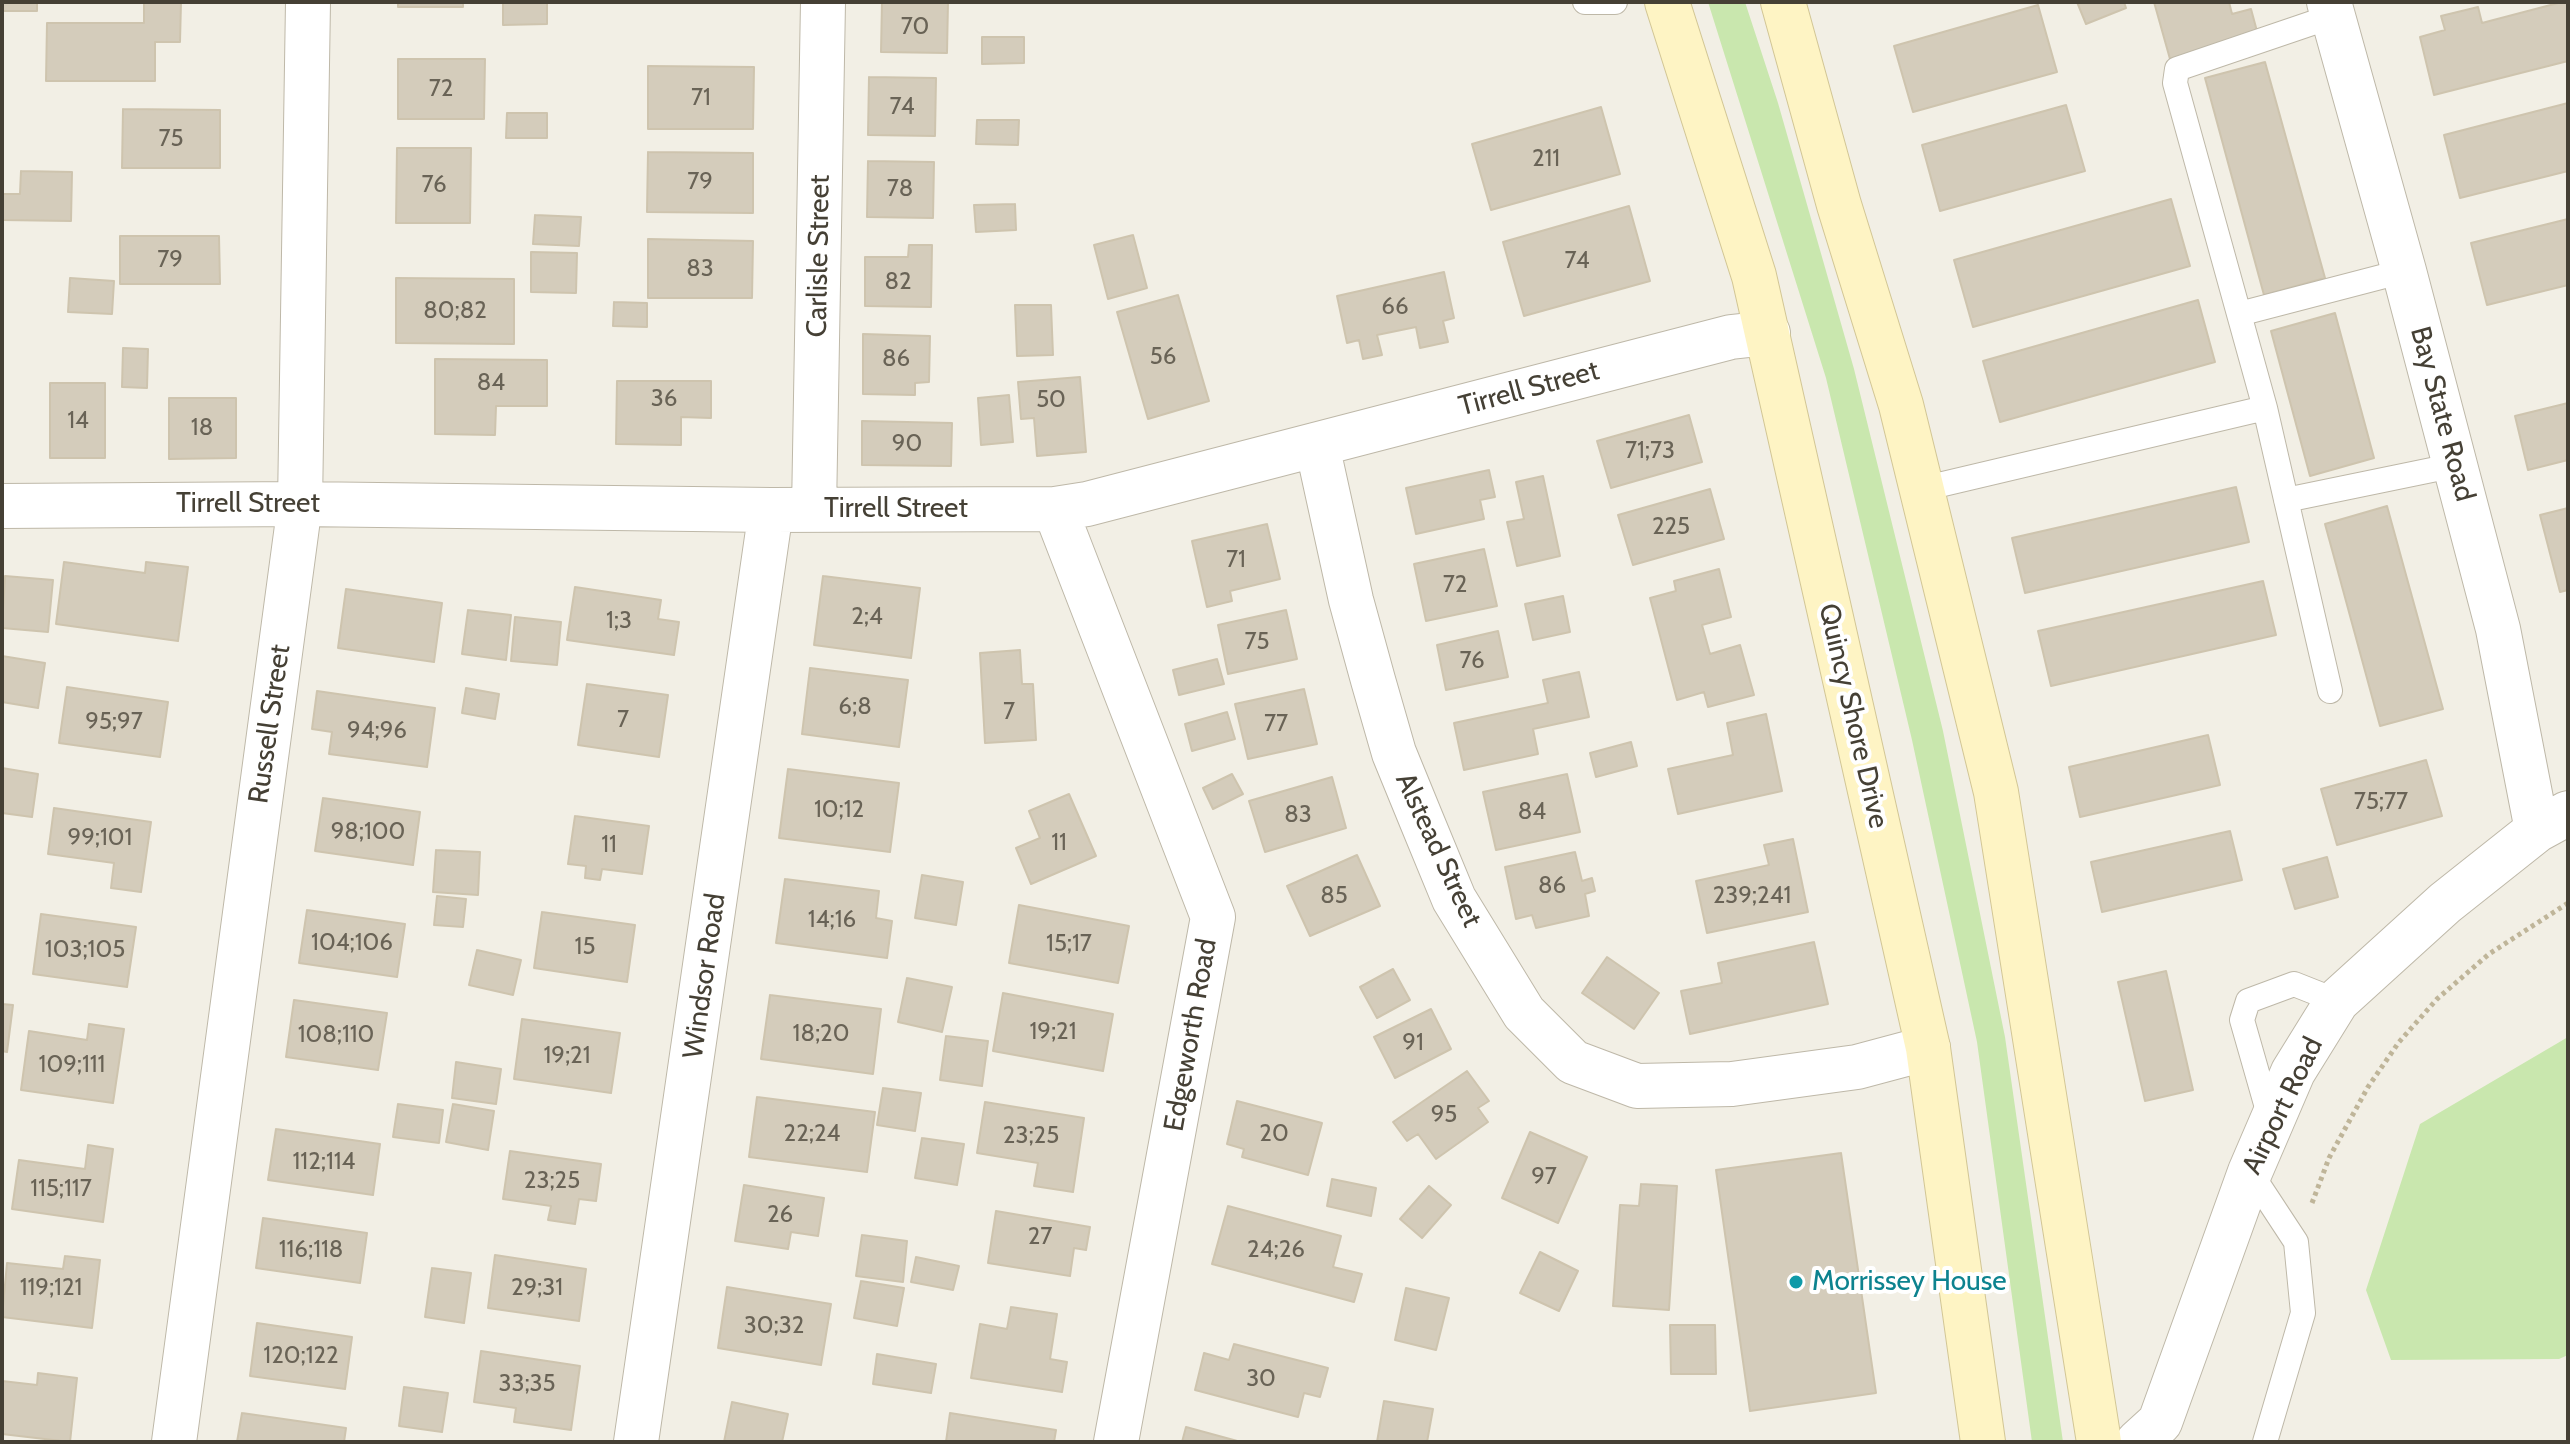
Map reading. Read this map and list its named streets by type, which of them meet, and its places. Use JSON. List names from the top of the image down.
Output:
{
  "streets": {
    "main road": ["Quincy Shore Drive"],
    "street": [
      "Carlisle Street",
      "Tirrell Street",
      "Bay State Road",
      "Russell Street",
      "Alstead Street",
      "Windsor Road",
      "Edgeworth Road",
      "Airport Road"
    ]
  },
  "crossings": [
    ["Carlisle Street", "Tirrell Street"],
    ["Tirrell Street", "Quincy Shore Drive"],
    ["Tirrell Street", "Russell Street"],
    ["Tirrell Street", "Alstead Street"],
    ["Tirrell Street", "Windsor Road"],
    ["Tirrell Street", "Edgeworth Road"],
    ["Bay State Road", "Airport Road"],
    ["Quincy Shore Drive", "Alstead Street"]
  ],
  "places": ["Morrissey House"],
  "house_numbers": [
    "70",
    "72",
    "71",
    "74",
    "75",
    "211",
    "79",
    "76",
    "78",
    "79",
    "74",
    "83",
    "82",
    "66",
    "80;82",
    "56",
    "86",
    "84",
    "36",
    "50",
    "14",
    "18",
    "90",
    "71;73",
    "225",
    "71",
    "72",
    "2;4",
    "1;3",
    "75",
    "76",
    "6;8",
    "7",
    "7",
    "95;97",
    "77",
    "94;96",
    "75;77",
    "10;12",
    "84",
    "83",
    "98;100",
    "99;101",
    "11",
    "11",
    "86",
    "85",
    "239;241",
    "14;16",
    "104;106",
    "15;17",
    "15",
    "103;105",
    "19;21",
    "18;20",
    "108;110",
    "91",
    "19;21",
    "109;111",
    "95",
    "22;24",
    "20",
    "23;25",
    "112;114",
    "97",
    "23;25",
    "115;117",
    "26",
    "27",
    "116;118",
    "24;26",
    "119;121",
    "29;31",
    "30;32",
    "120;122",
    "30",
    "33;35"
  ]
}
